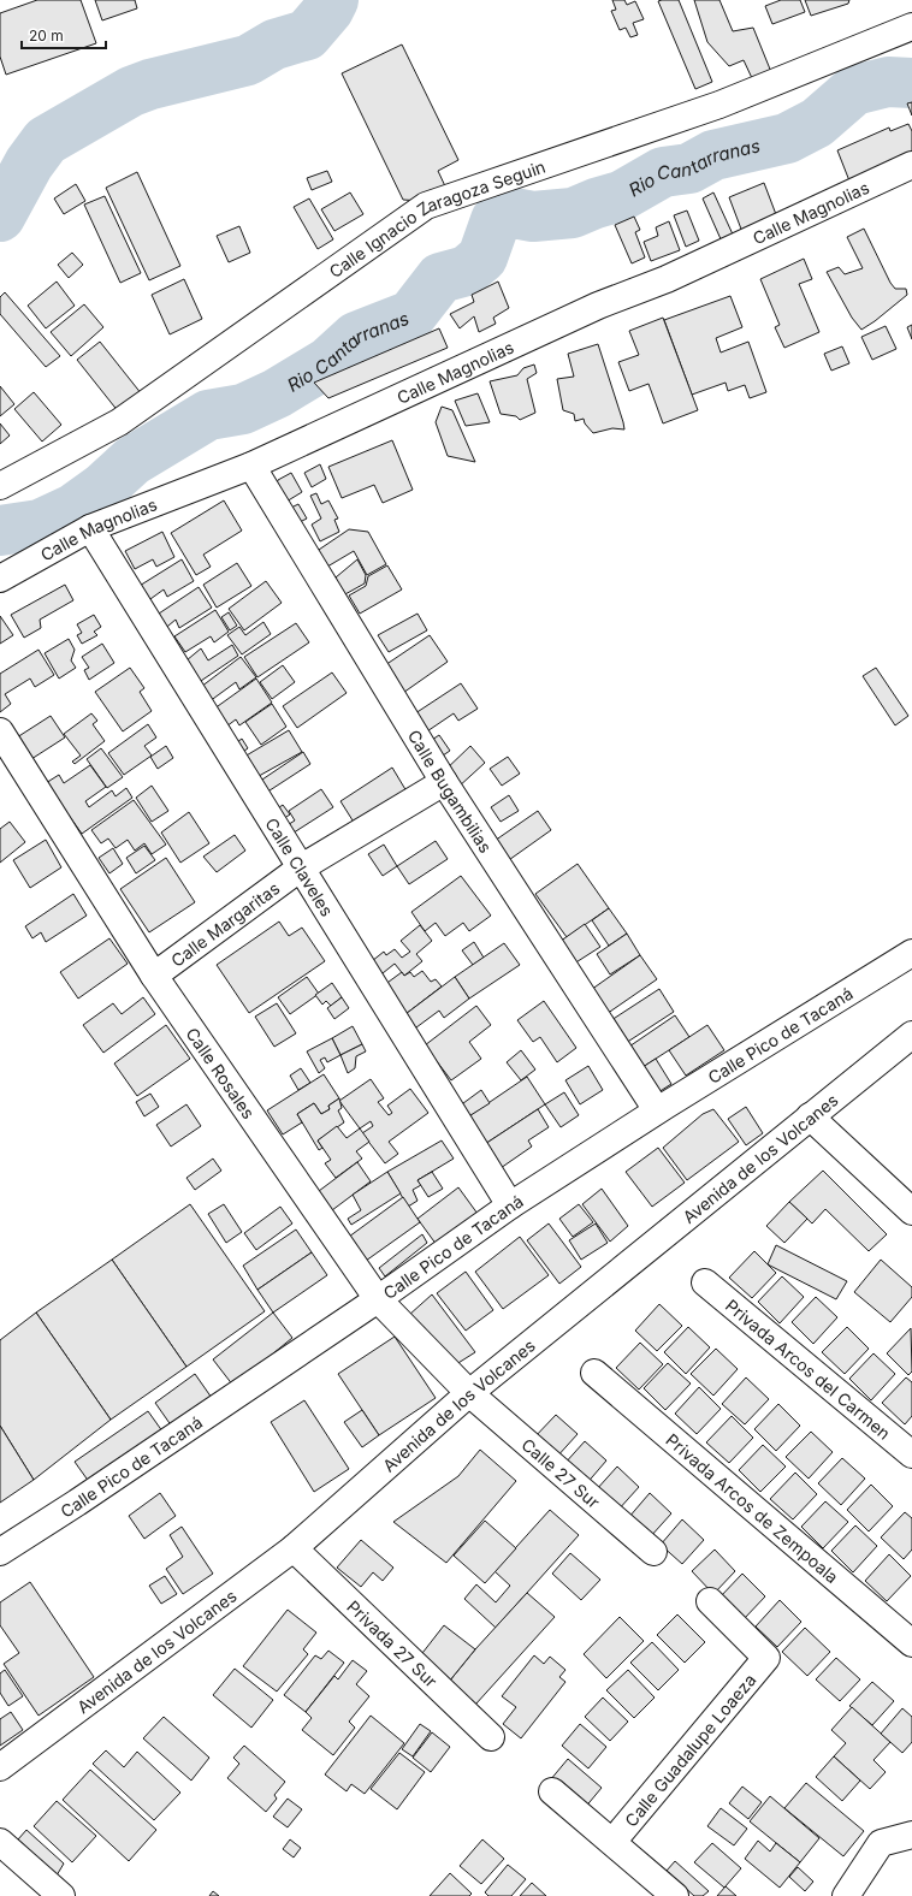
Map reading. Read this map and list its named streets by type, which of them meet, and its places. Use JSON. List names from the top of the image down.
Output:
{
  "streets": {
    "street": [
      "Calle Magnolias",
      "Calle Ignacio Zaragoza Seguin",
      "Calle Bugambilias",
      "Calle Claveles",
      "Calle Margaritas",
      "Calle Pico de Tacaná",
      "Calle Rosales",
      "Avenida de los Volcanes",
      "Privada Arcos del Carmen",
      "Calle 27 Sur",
      "Privada Arcos de Zempoala",
      "Privada 27 Sur",
      "Calle Guadalupe Loaeza"
    ]
  },
  "crossings": [
    ["Calle Magnolias", "Calle Bugambilias"],
    ["Calle Magnolias", "Calle Claveles"],
    ["Calle Bugambilias", "Calle Margaritas"],
    ["Calle Bugambilias", "Calle Pico de Tacaná"],
    ["Calle Claveles", "Calle Margaritas"],
    ["Calle Claveles", "Calle Pico de Tacaná"],
    ["Calle Margaritas", "Calle Rosales"],
    ["Calle Pico de Tacaná", "Calle Rosales"],
    ["Calle Rosales", "Avenida de los Volcanes"],
    ["Calle Rosales", "Calle 27 Sur"],
    ["Avenida de los Volcanes", "Calle 27 Sur"],
    ["Avenida de los Volcanes", "Privada 27 Sur"]
  ],
  "water": ["Rio Cantarranas"],
  "scale_bar": "20 m"
}
